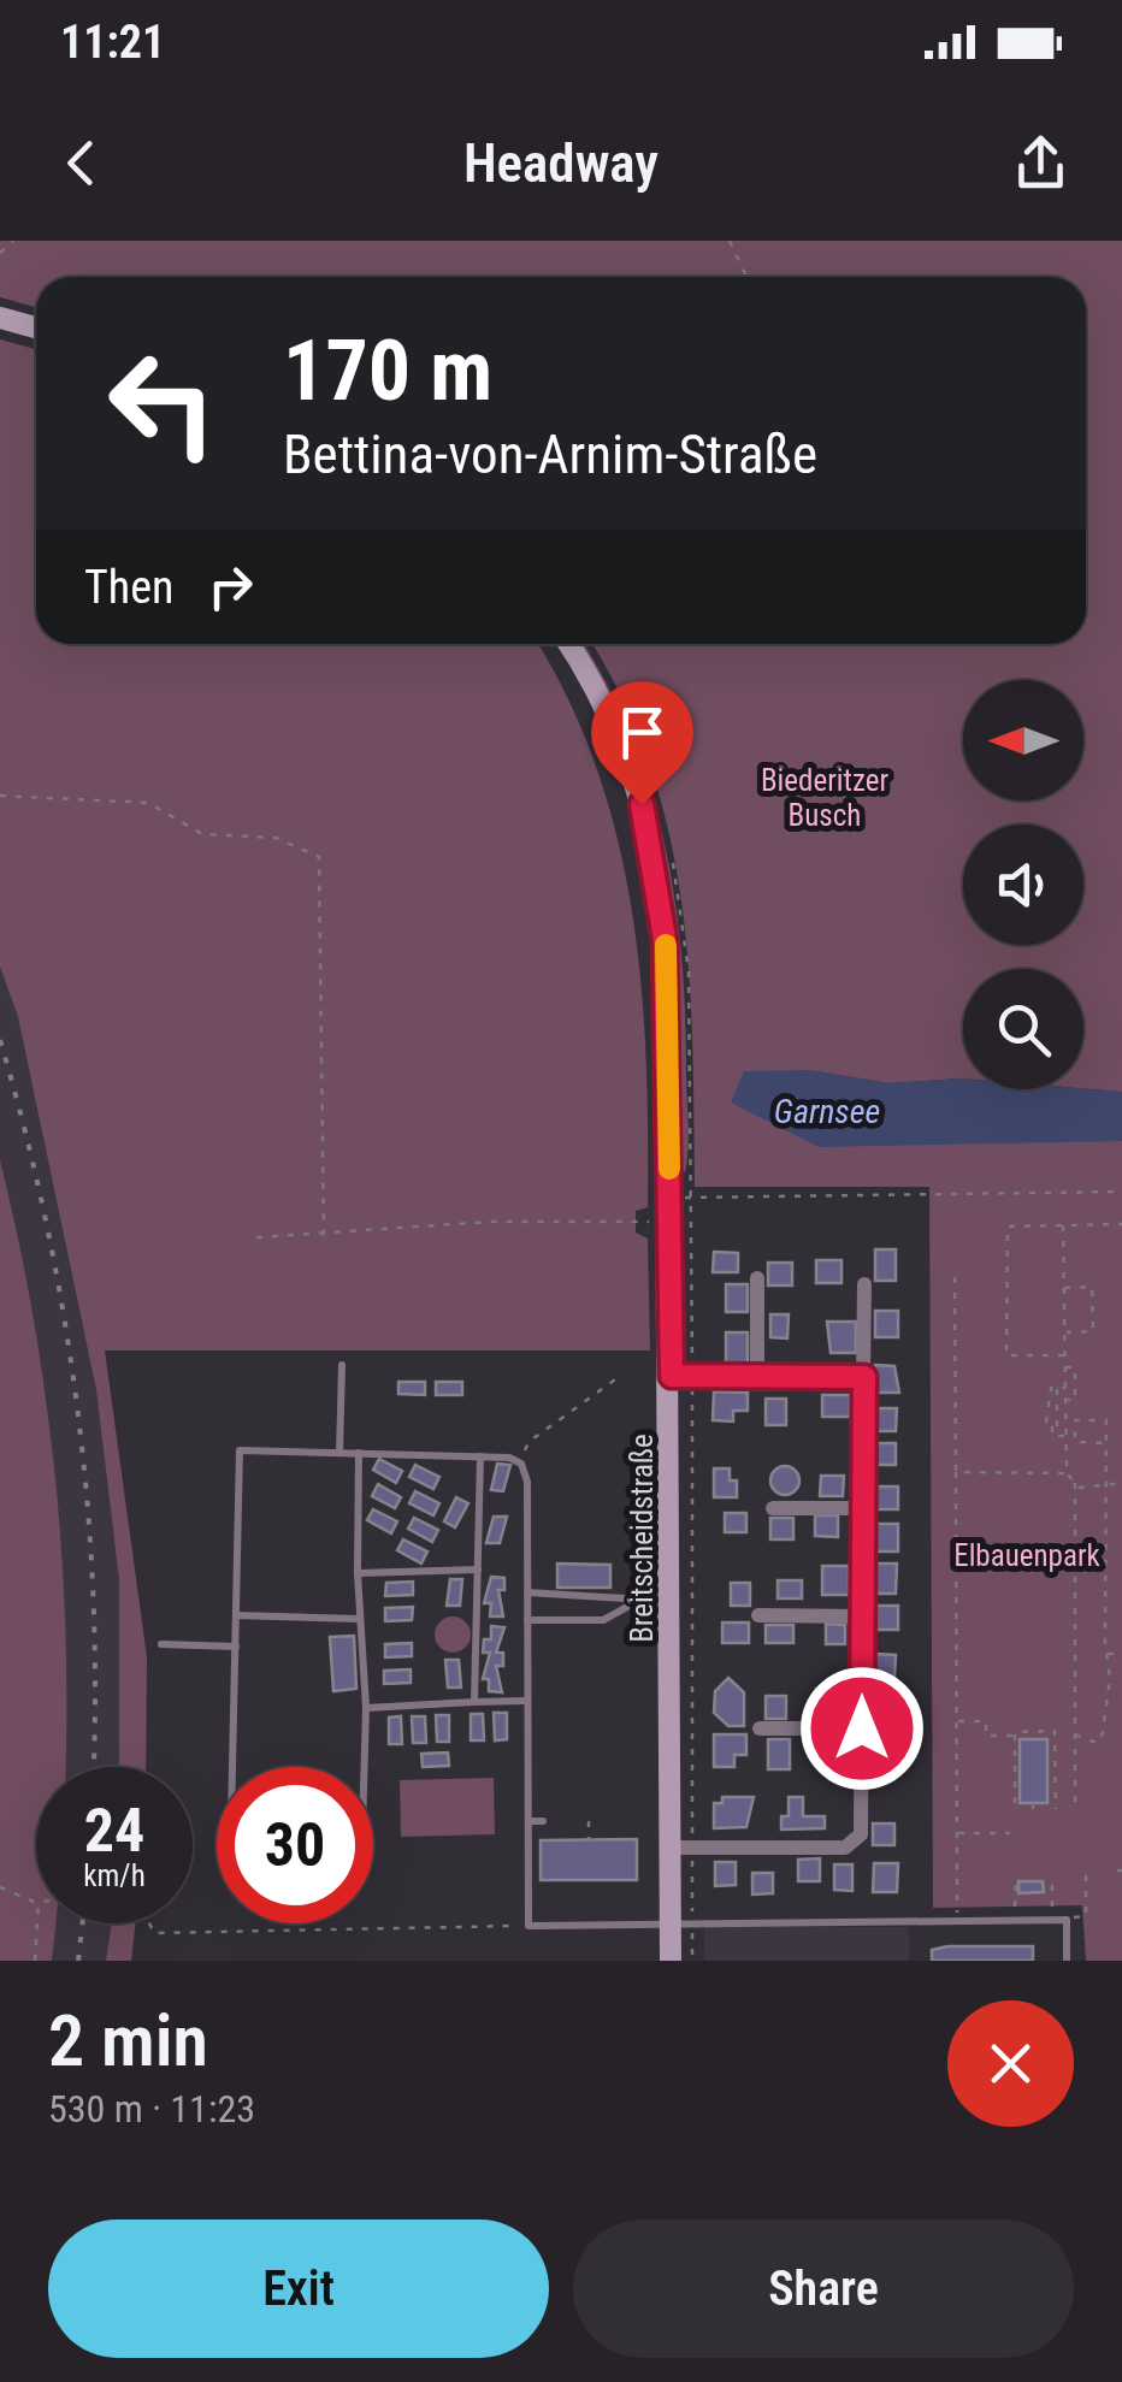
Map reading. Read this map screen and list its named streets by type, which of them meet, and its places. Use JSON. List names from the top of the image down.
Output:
{
  "streets": {
    "street": ["Breitscheidstraße"]
  },
  "water": ["Garnsee"],
  "parks": ["Biederitzer Busch", "Elbauenpark"],
  "north": "left",
  "page": {
    "status": "11:21",
    "header": "Headway",
    "turn": ["170 m", "Bettina-von-Arnim-Straße"],
    "then": "Then",
    "speed": "24 km/h",
    "limit": "30",
    "heading": ["2 min", "530 m · 11:23"],
    "buttons": ["Exit", "Share"]
  }
}
